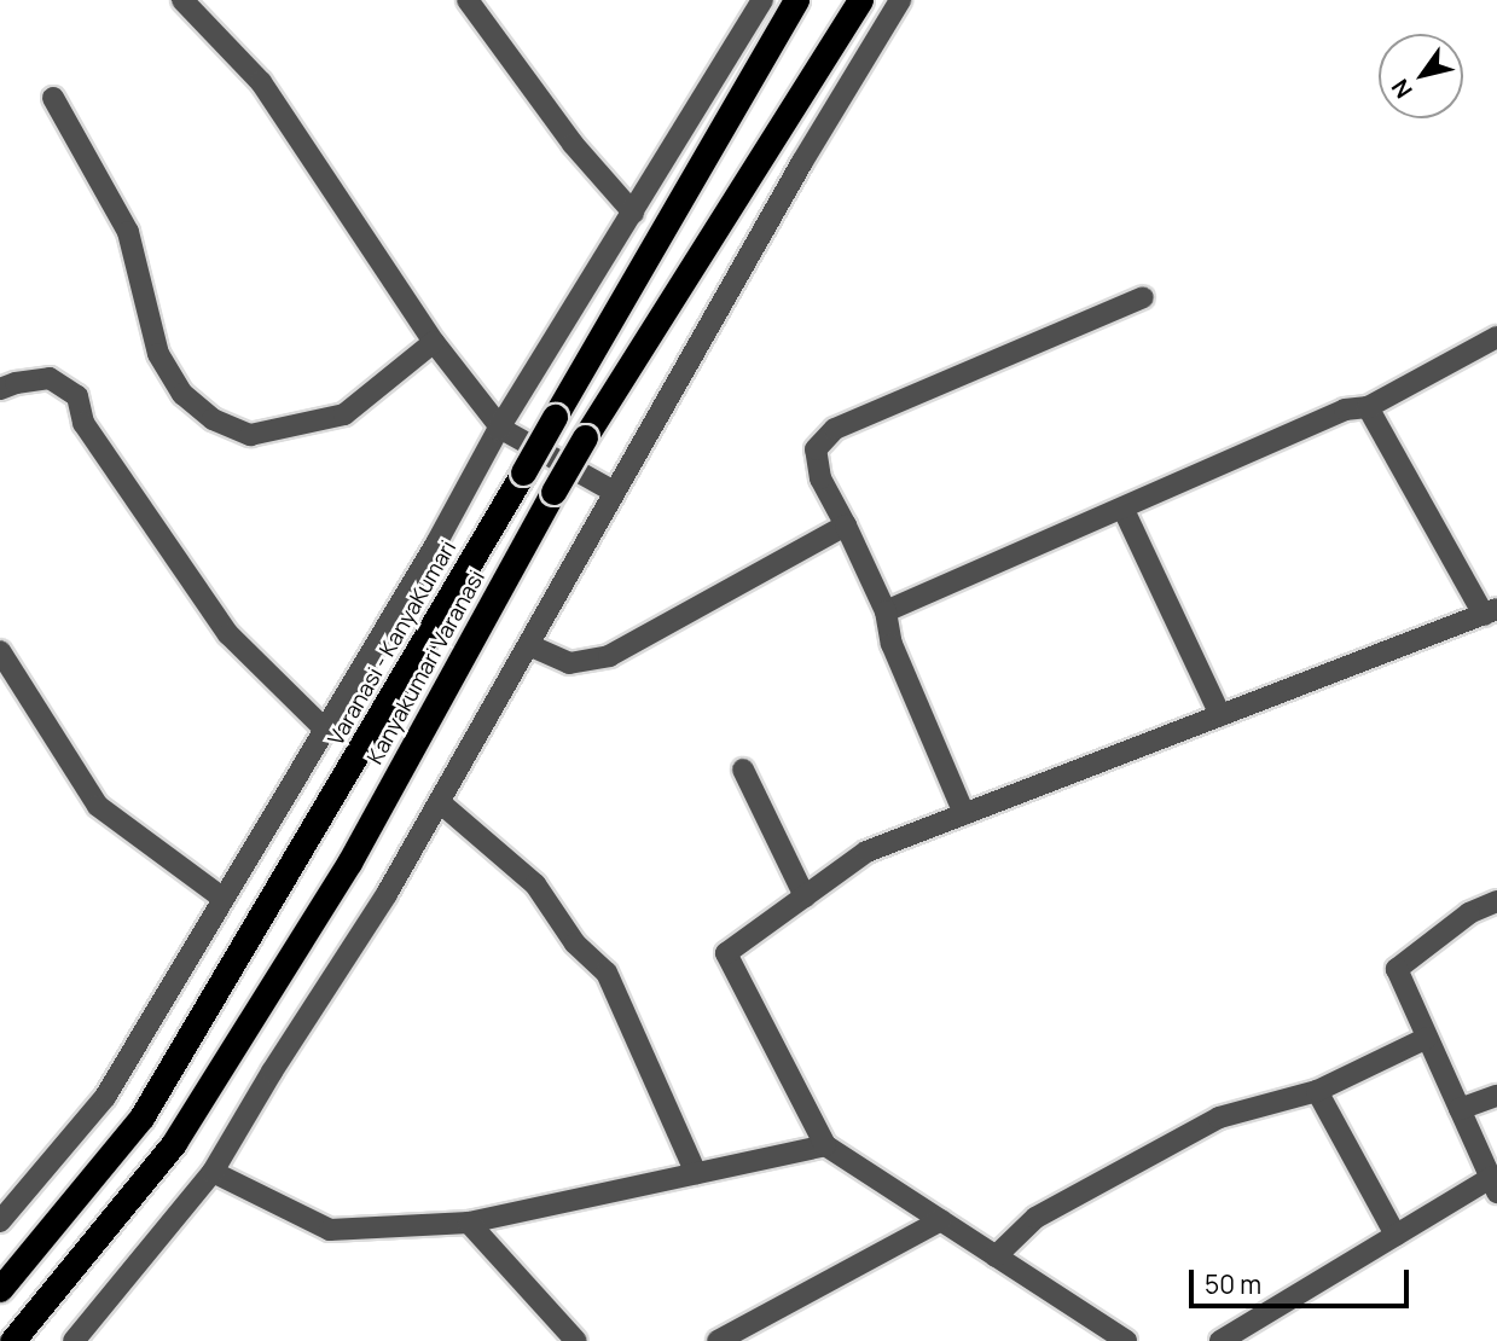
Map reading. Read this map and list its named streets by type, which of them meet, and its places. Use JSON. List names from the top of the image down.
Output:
{
  "streets": {
    "highway": ["Varanasi - KanyaKumari", "Kanyakumari Varanasi"]
  },
  "scale_bar": "50 m",
  "north": "bottom left"
}
